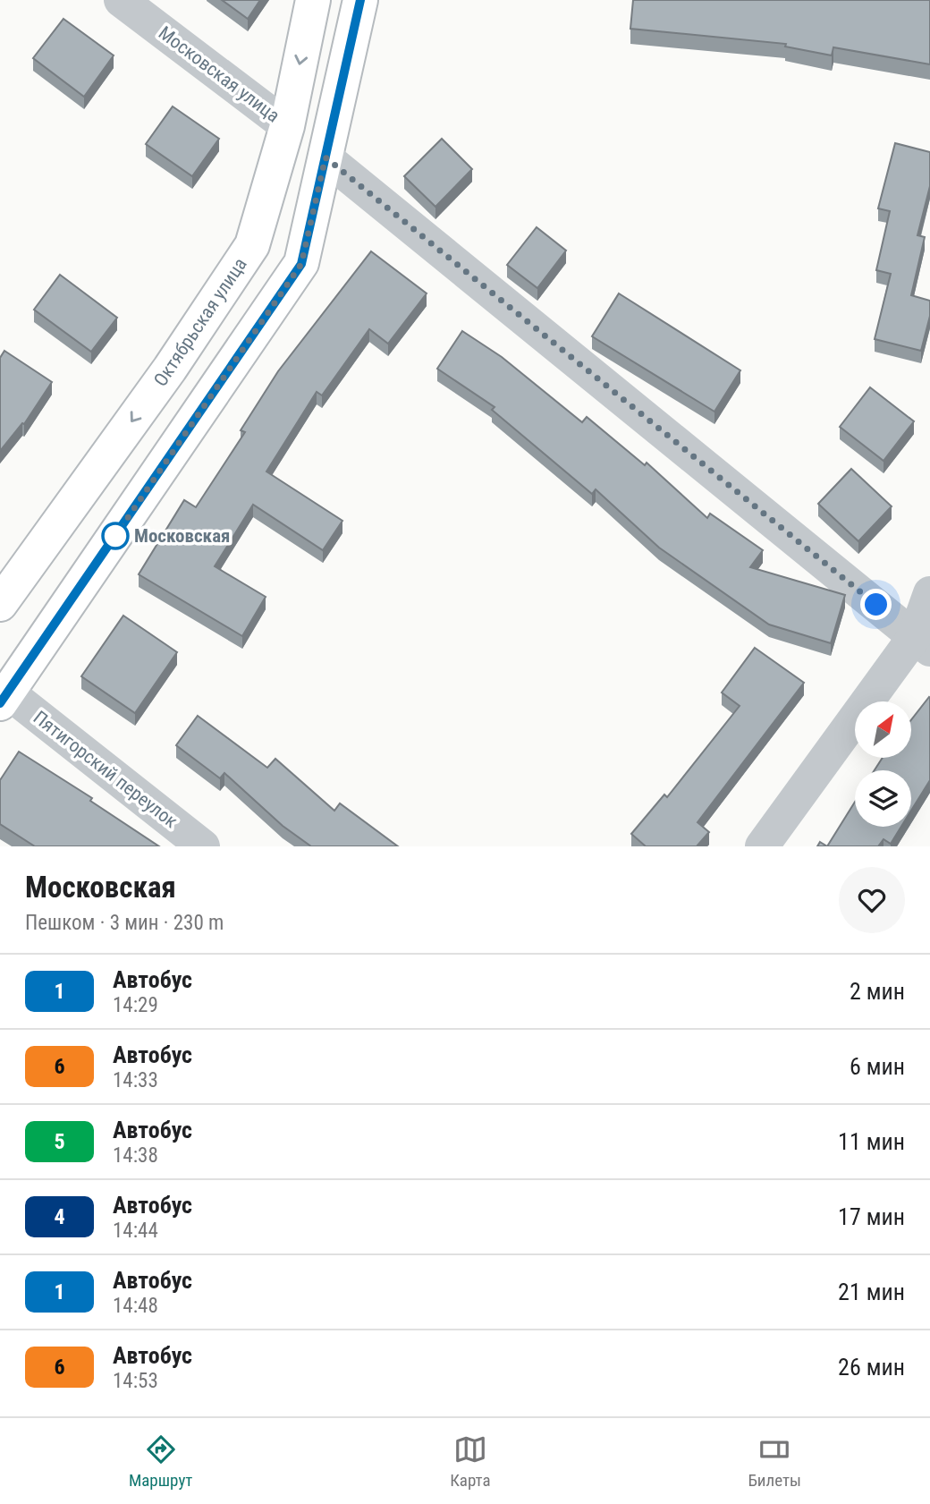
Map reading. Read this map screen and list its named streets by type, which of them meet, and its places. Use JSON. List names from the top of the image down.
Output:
{
  "streets": {
    "main road": ["Октябрьская улица"],
    "street": ["Московская улица", "Пятигорский переулок"]
  },
  "crossings": [
    ["Московская улица", "Октябрьская улица"]
  ],
  "places": ["Московская"],
  "lines": ["bus line 1"],
  "north": "top right",
  "page": {
    "heading": ["Московская", "Пешком · 3 мин · 230 m"],
    "list": [
      {
        "mark": "1",
        "name": "Автобус",
        "note": "14:29",
        "value": "2 мин"
      },
      {
        "mark": "6",
        "name": "Автобус",
        "note": "14:33",
        "value": "6 мин"
      },
      {
        "mark": "5",
        "name": "Автобус",
        "note": "14:38",
        "value": "11 мин"
      },
      {
        "mark": "4",
        "name": "Автобус",
        "note": "14:44",
        "value": "17 мин"
      },
      {
        "mark": "1",
        "name": "Автобус",
        "note": "14:48",
        "value": "21 мин"
      },
      {
        "mark": "6",
        "name": "Автобус",
        "note": "14:53",
        "value": "26 мин"
      }
    ],
    "tabs": ["Маршрут", "Карта", "Билеты"]
  }
}
